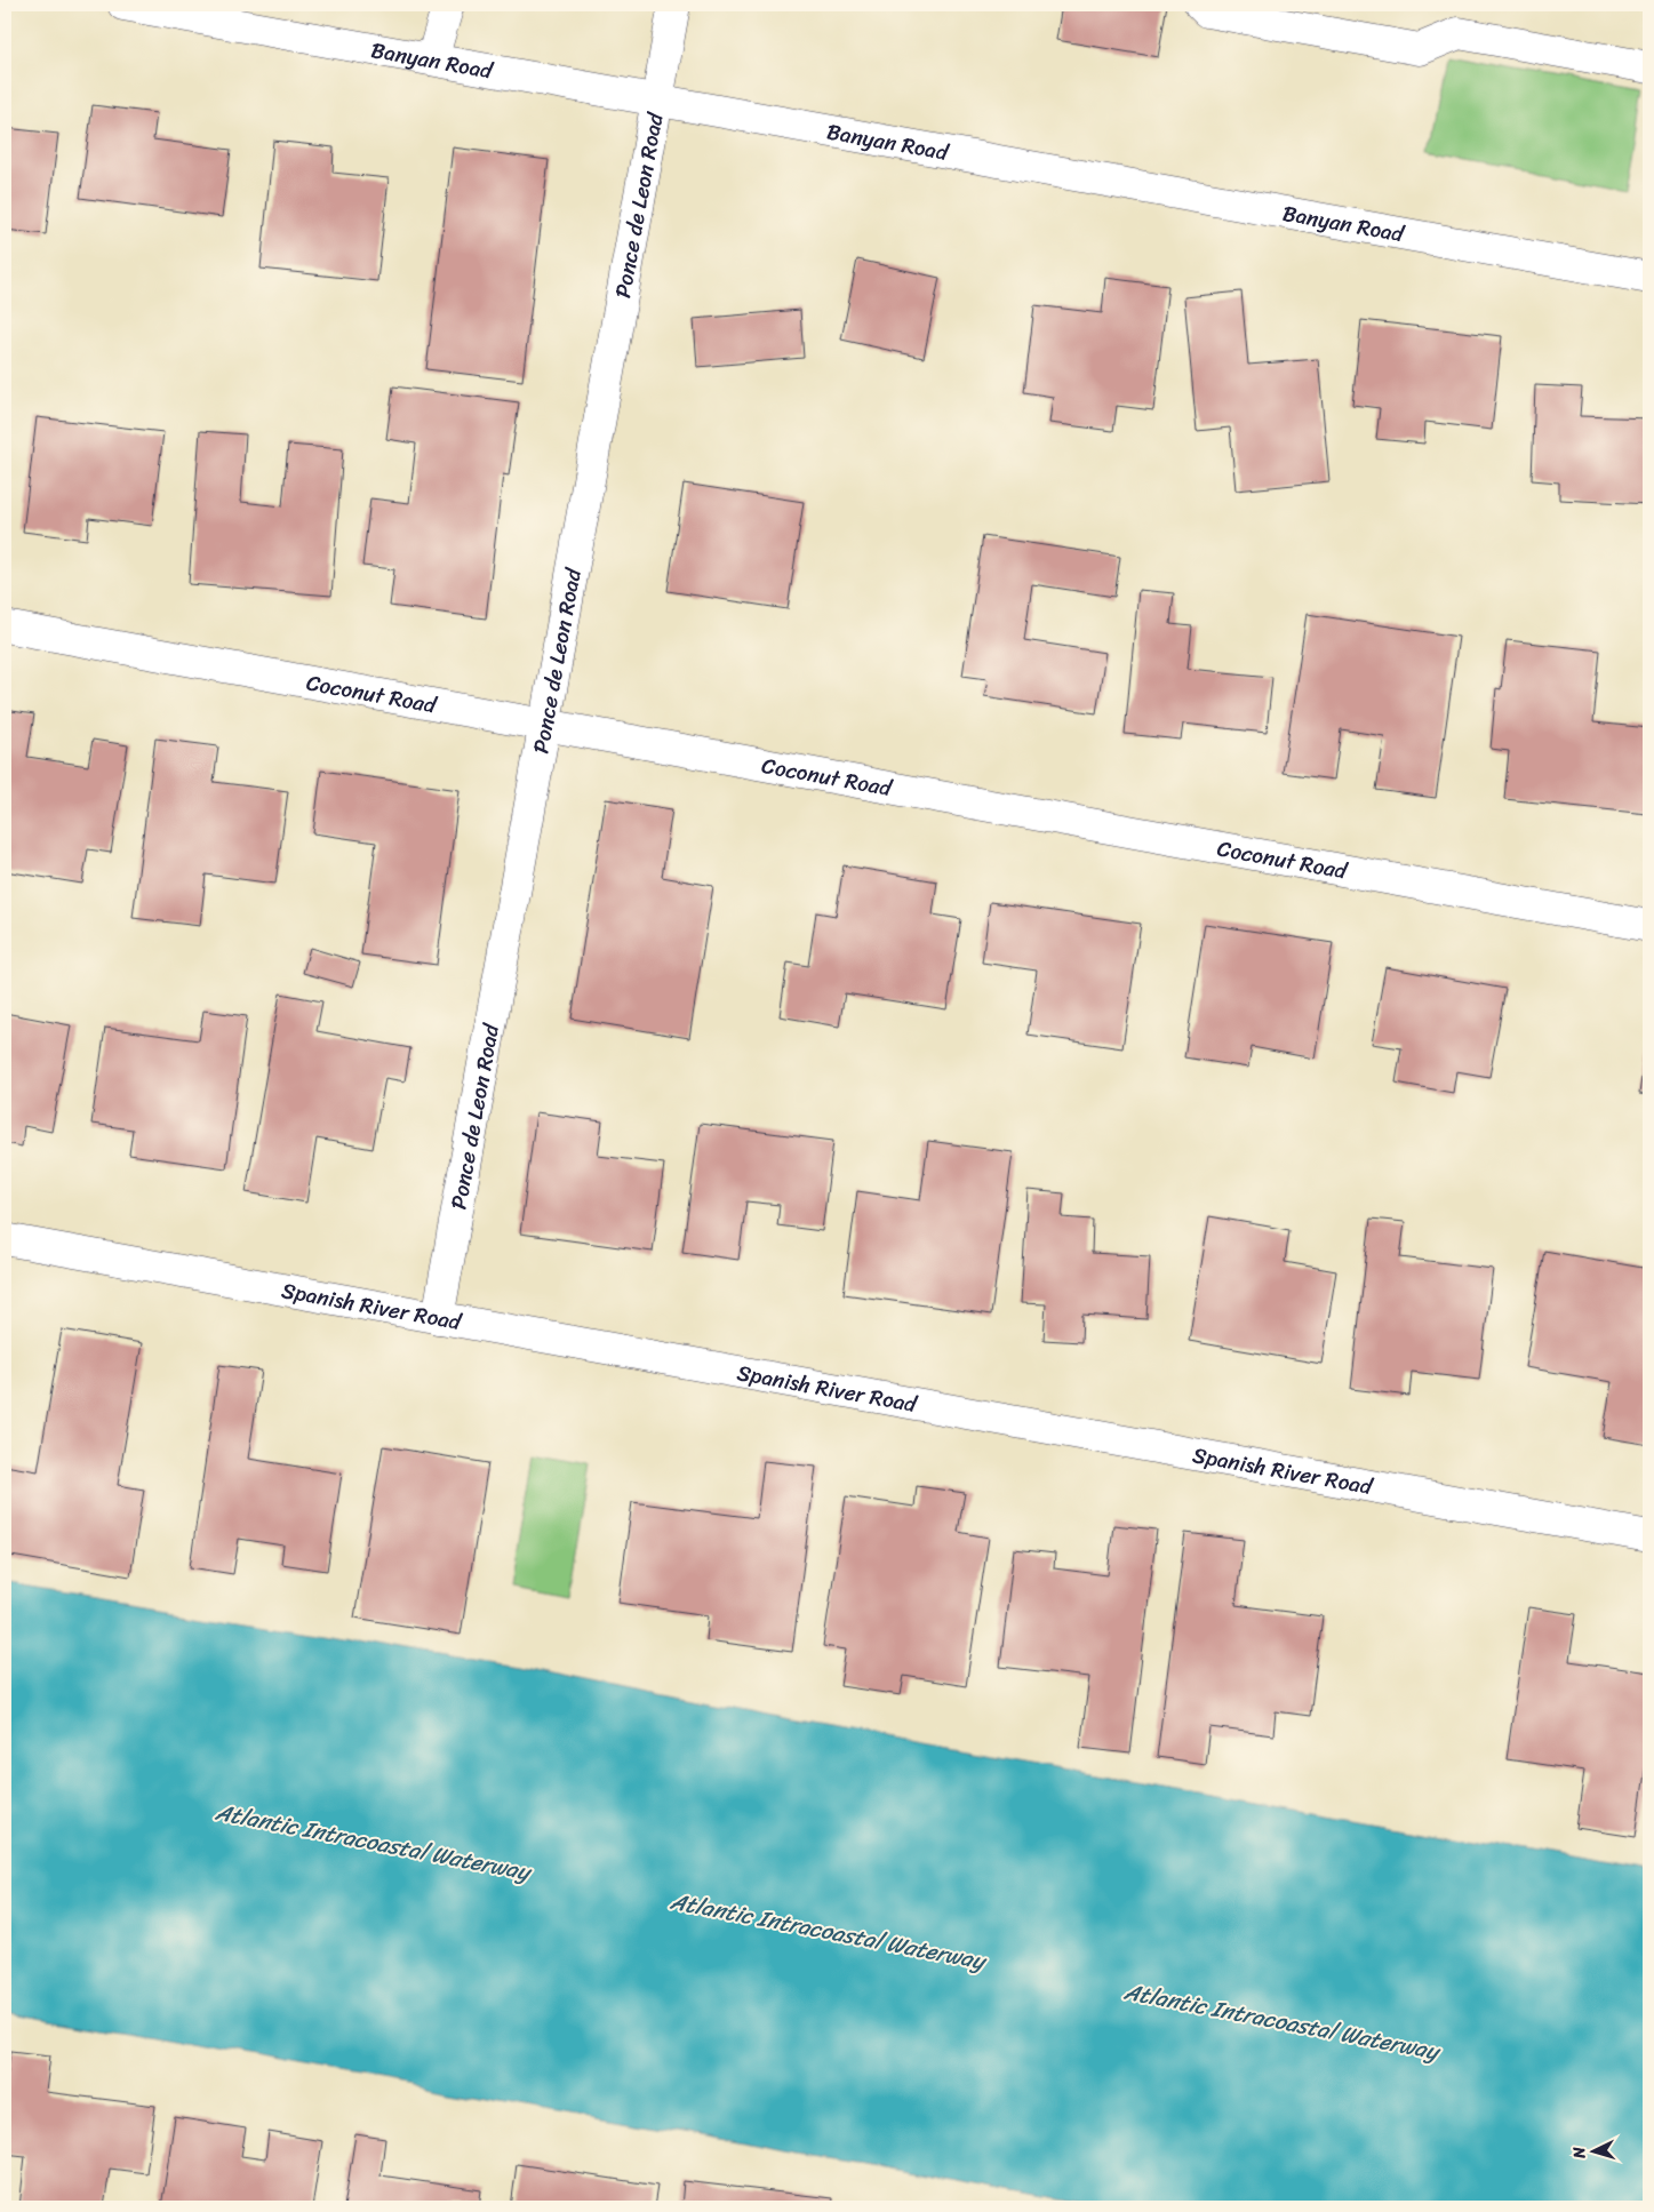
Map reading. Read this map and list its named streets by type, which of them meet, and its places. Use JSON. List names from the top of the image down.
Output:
{
  "streets": {
    "street": [
      "Banyan Road",
      "Ponce de Leon Road",
      "Coconut Road",
      "Spanish River Road"
    ]
  },
  "crossings": [
    ["Banyan Road", "Ponce de Leon Road"],
    ["Ponce de Leon Road", "Coconut Road"],
    ["Ponce de Leon Road", "Spanish River Road"]
  ],
  "water": ["Atlantic Intracoastal Waterway"],
  "north": "left"
}
